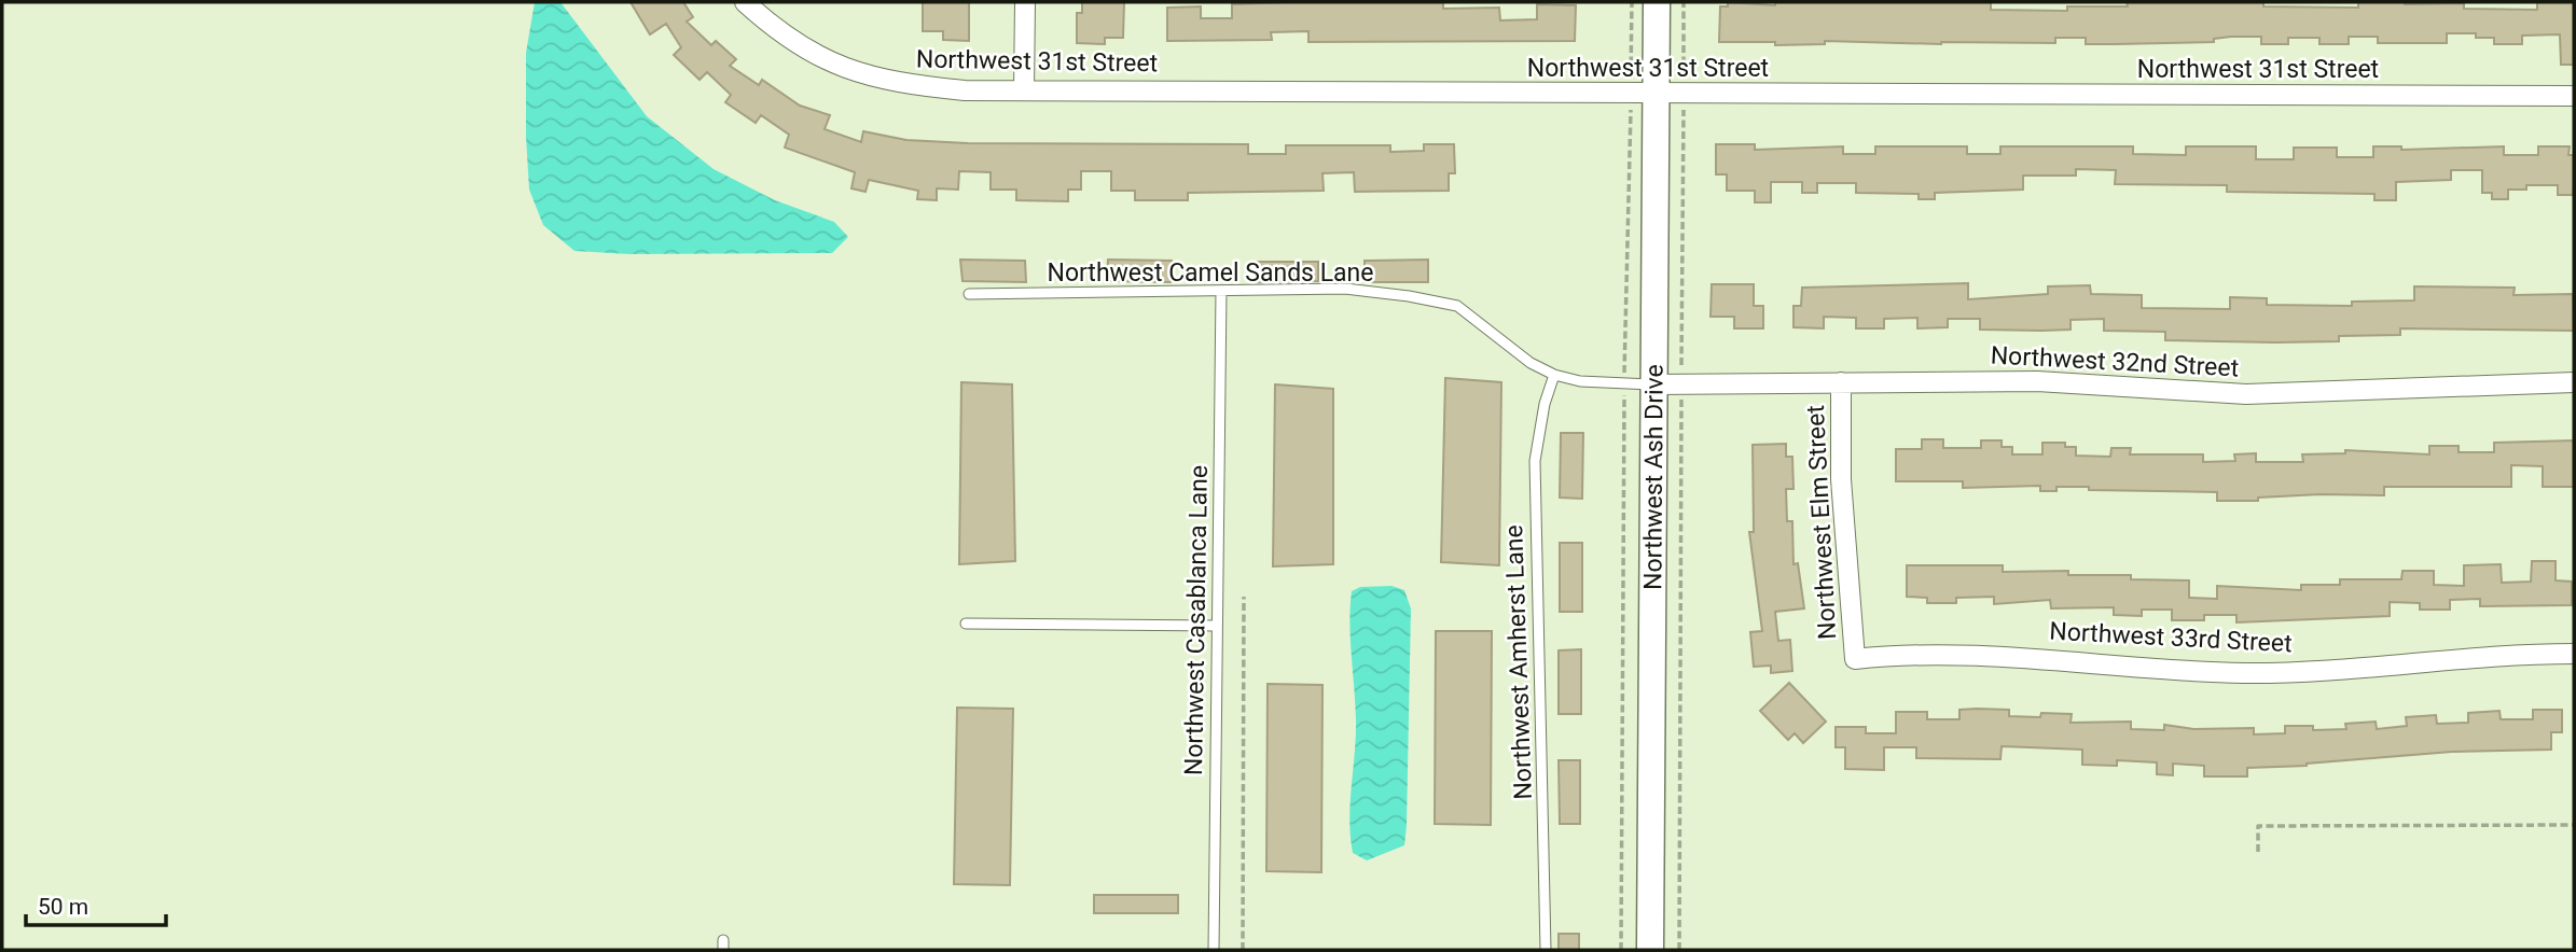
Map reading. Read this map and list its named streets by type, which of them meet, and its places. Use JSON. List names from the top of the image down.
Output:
{
  "streets": {
    "street": [
      "Northwest 31st Street",
      "Northwest 32nd Street",
      "Northwest Ash Drive",
      "Northwest Elm Street",
      "Northwest 33rd Street"
    ],
    "lane": ["Northwest Camel Sands Lane", "Northwest Casablanca Lane", "Northwest Amherst Lane"]
  },
  "crossings": [
    ["Northwest 31st Street", "Northwest Ash Drive"],
    ["Northwest Camel Sands Lane", "Northwest 32nd Street"],
    ["Northwest Camel Sands Lane", "Northwest Ash Drive"],
    ["Northwest Camel Sands Lane", "Northwest Casablanca Lane"],
    ["Northwest Camel Sands Lane", "Northwest Amherst Lane"],
    ["Northwest 32nd Street", "Northwest Ash Drive"],
    ["Northwest 32nd Street", "Northwest Elm Street"],
    ["Northwest Elm Street", "Northwest 33rd Street"]
  ],
  "scale_bar": "50 m"
}
